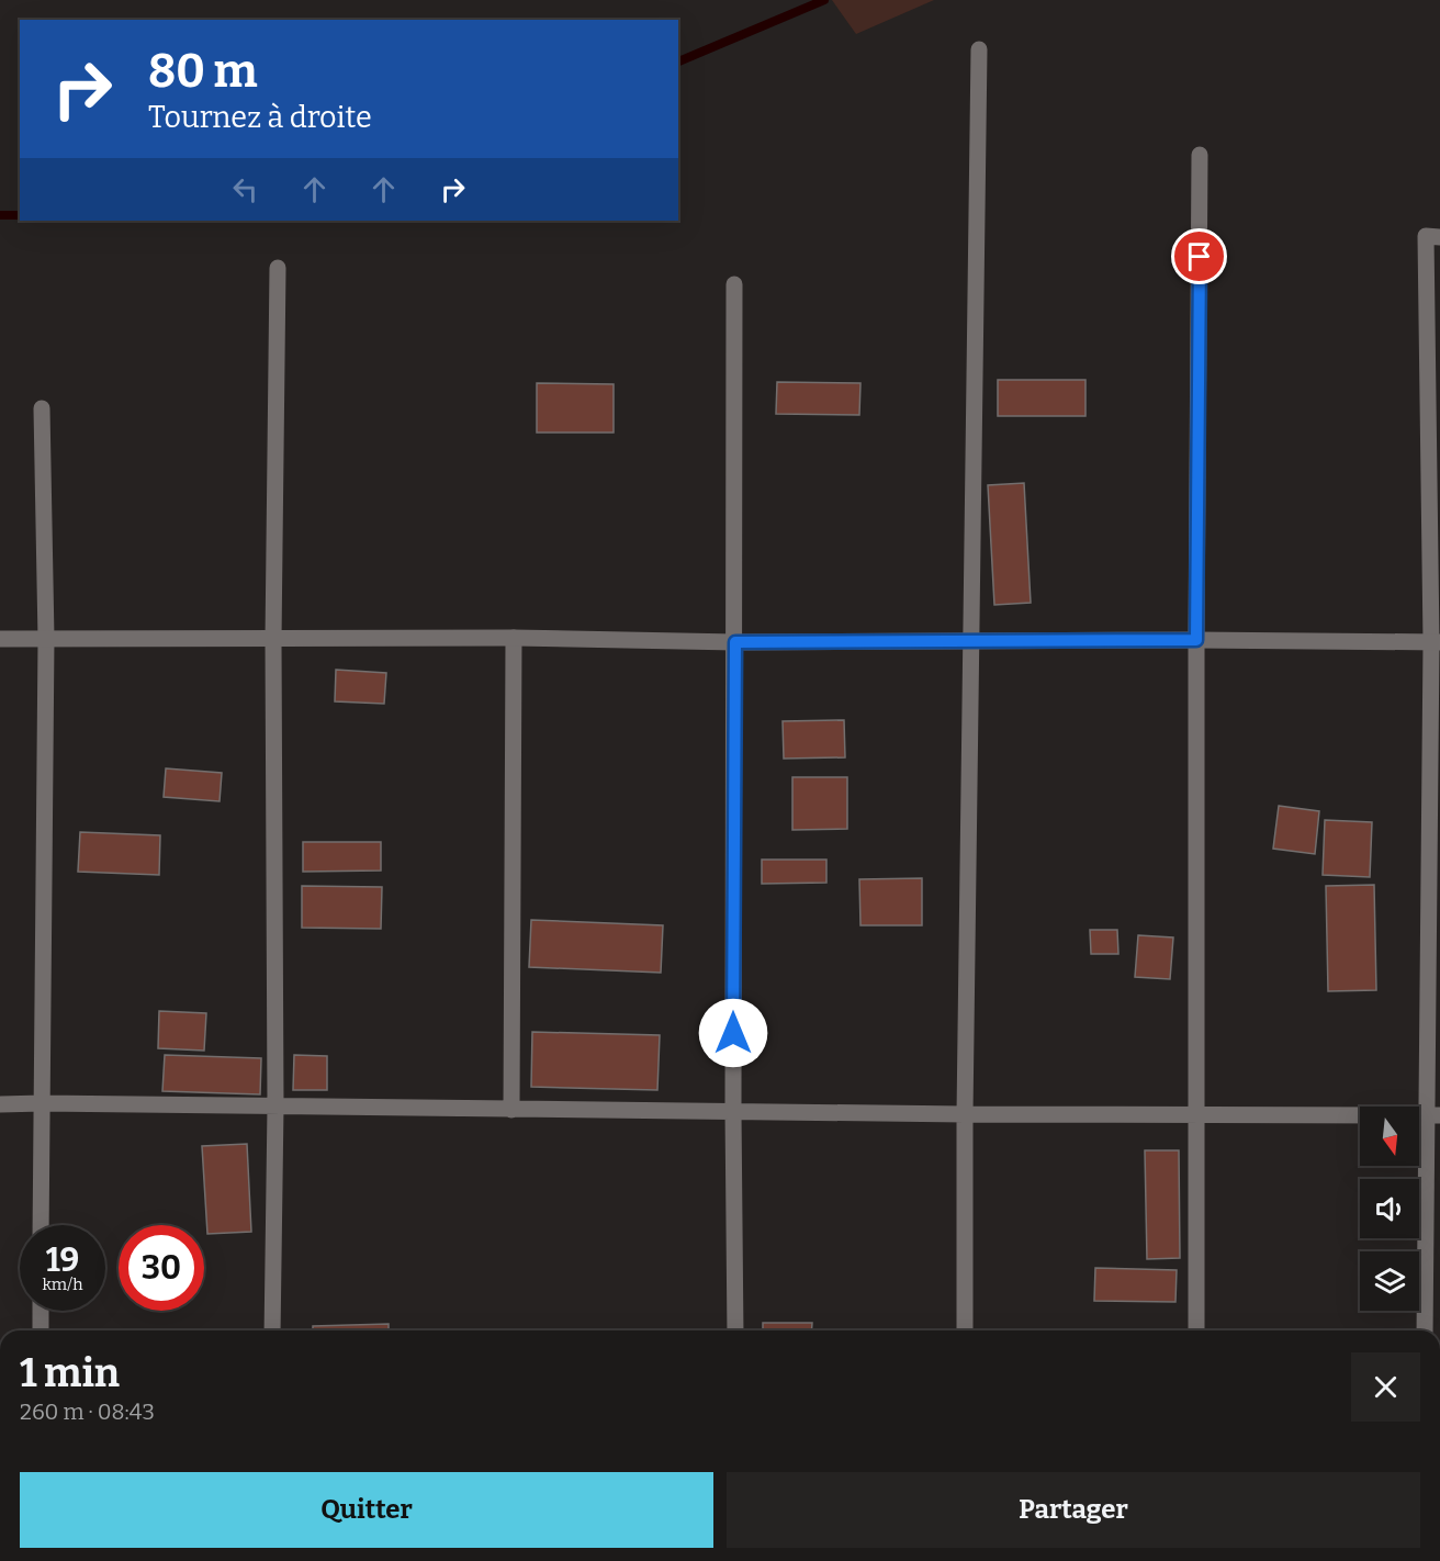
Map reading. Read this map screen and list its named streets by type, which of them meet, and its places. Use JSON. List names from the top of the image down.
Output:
{
  "north": "bottom",
  "page": {
    "turn": ["80 m", "Tournez à droite"],
    "speed": "19 km/h",
    "limit": "30",
    "heading": ["1 min", "260 m · 08:43"],
    "buttons": ["Quitter", "Partager"]
  }
}
